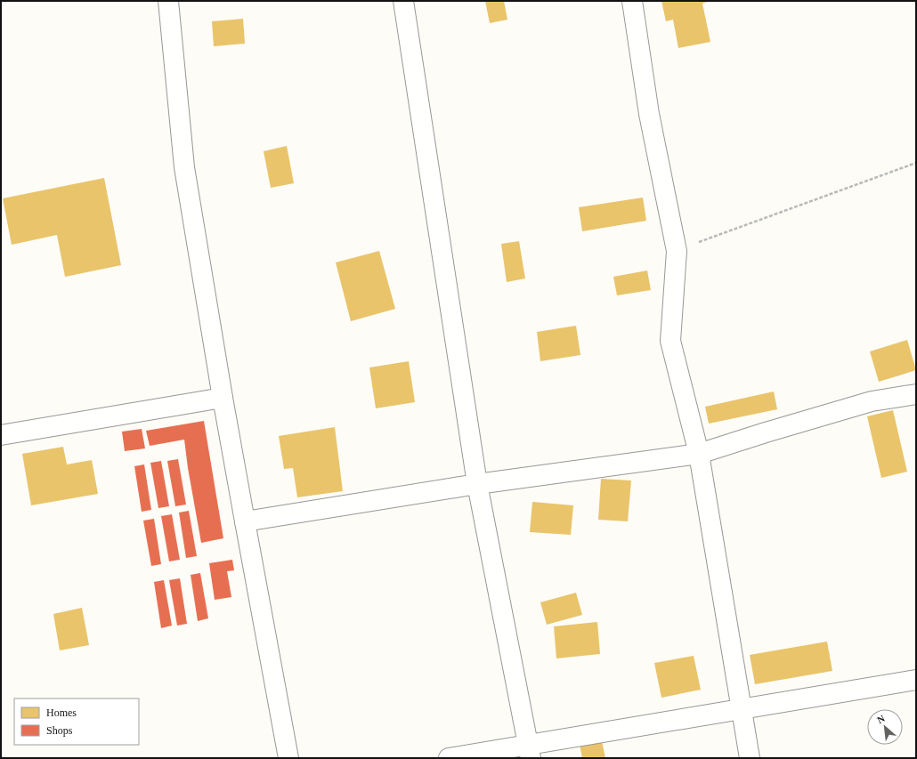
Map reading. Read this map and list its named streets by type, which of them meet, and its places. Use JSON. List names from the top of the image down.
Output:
{
  "legend": ["Homes", "Shops"],
  "north": "top left"
}
